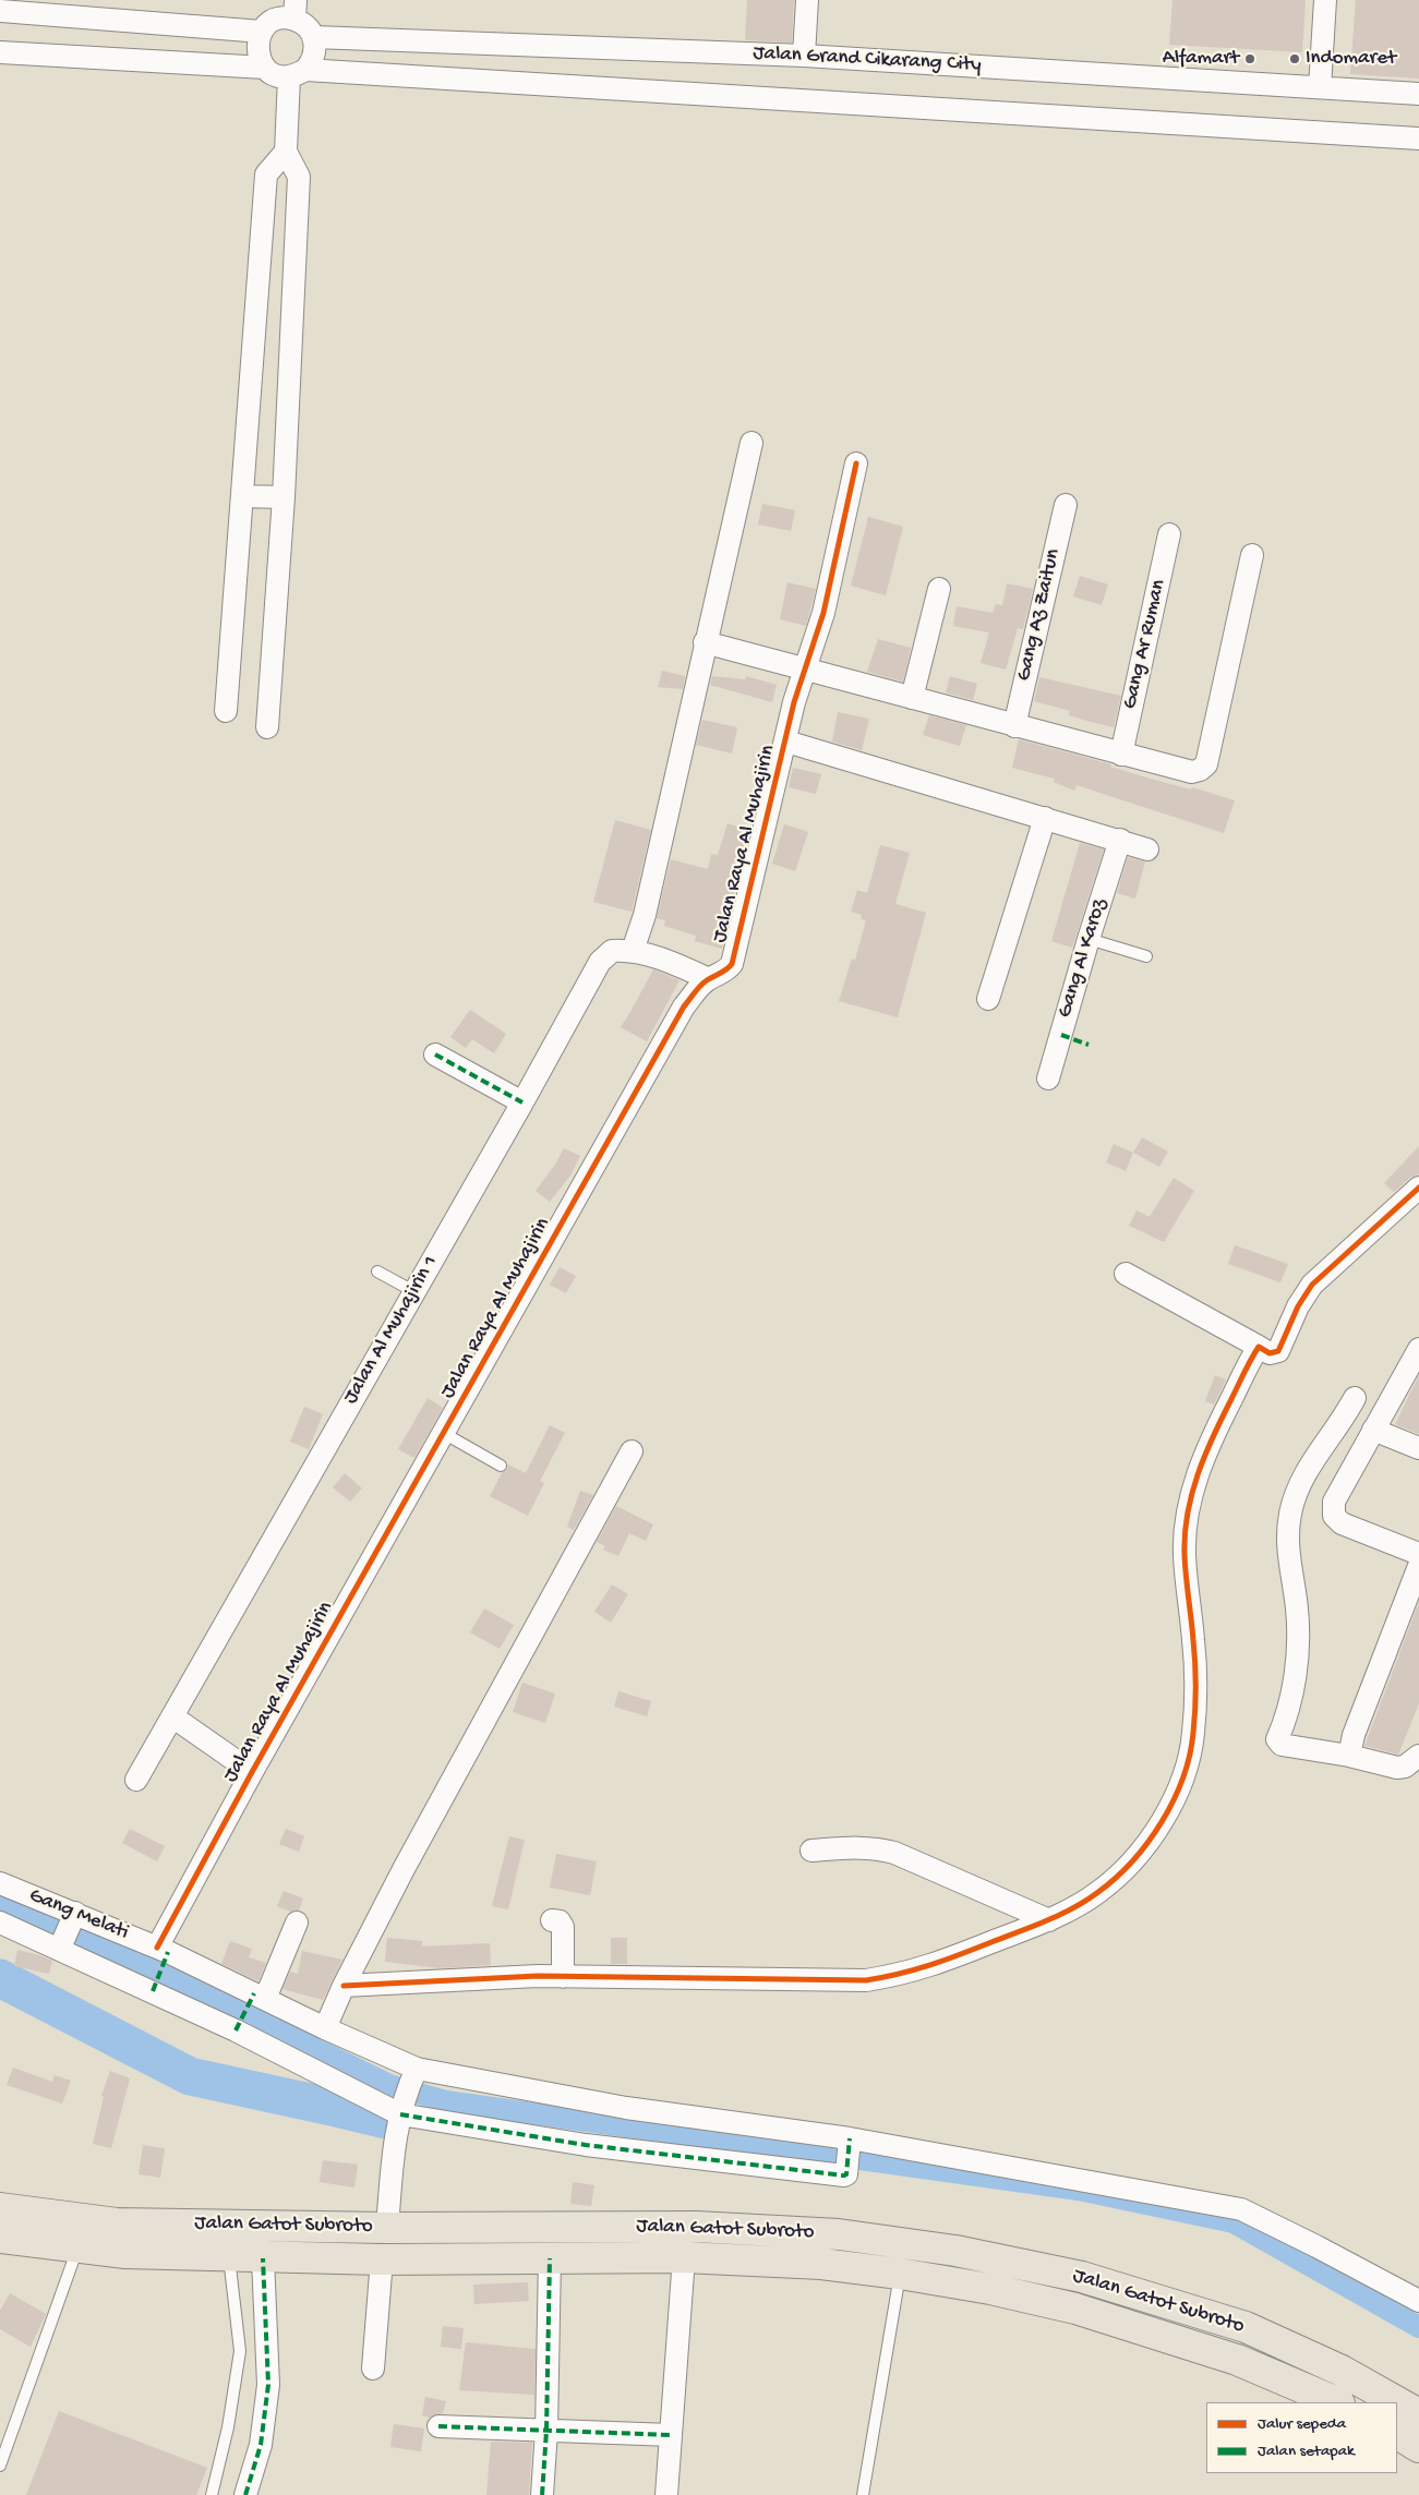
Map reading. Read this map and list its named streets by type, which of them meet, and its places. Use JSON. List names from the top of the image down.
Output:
{
  "streets": {
    "highway": ["Jalan Gatot Subroto"],
    "street": [
      "Jalan Grand Cikarang City",
      "Gang Az Zaitun",
      "Gang Ar Ruman",
      "Jalan Raya Al Muhajirin",
      "Gang Al Karoz",
      "Jalan Al Muhajirin 1",
      "Gang Melati"
    ]
  },
  "crossings": [
    ["Jalan Raya Al Muhajirin", "Jalan Al Muhajirin 1"],
    ["Jalan Raya Al Muhajirin", "Gang Melati"]
  ],
  "places": ["Alfamart", "Indomaret"],
  "legend": ["Jalur sepeda", "Jalan setapak"]
}
